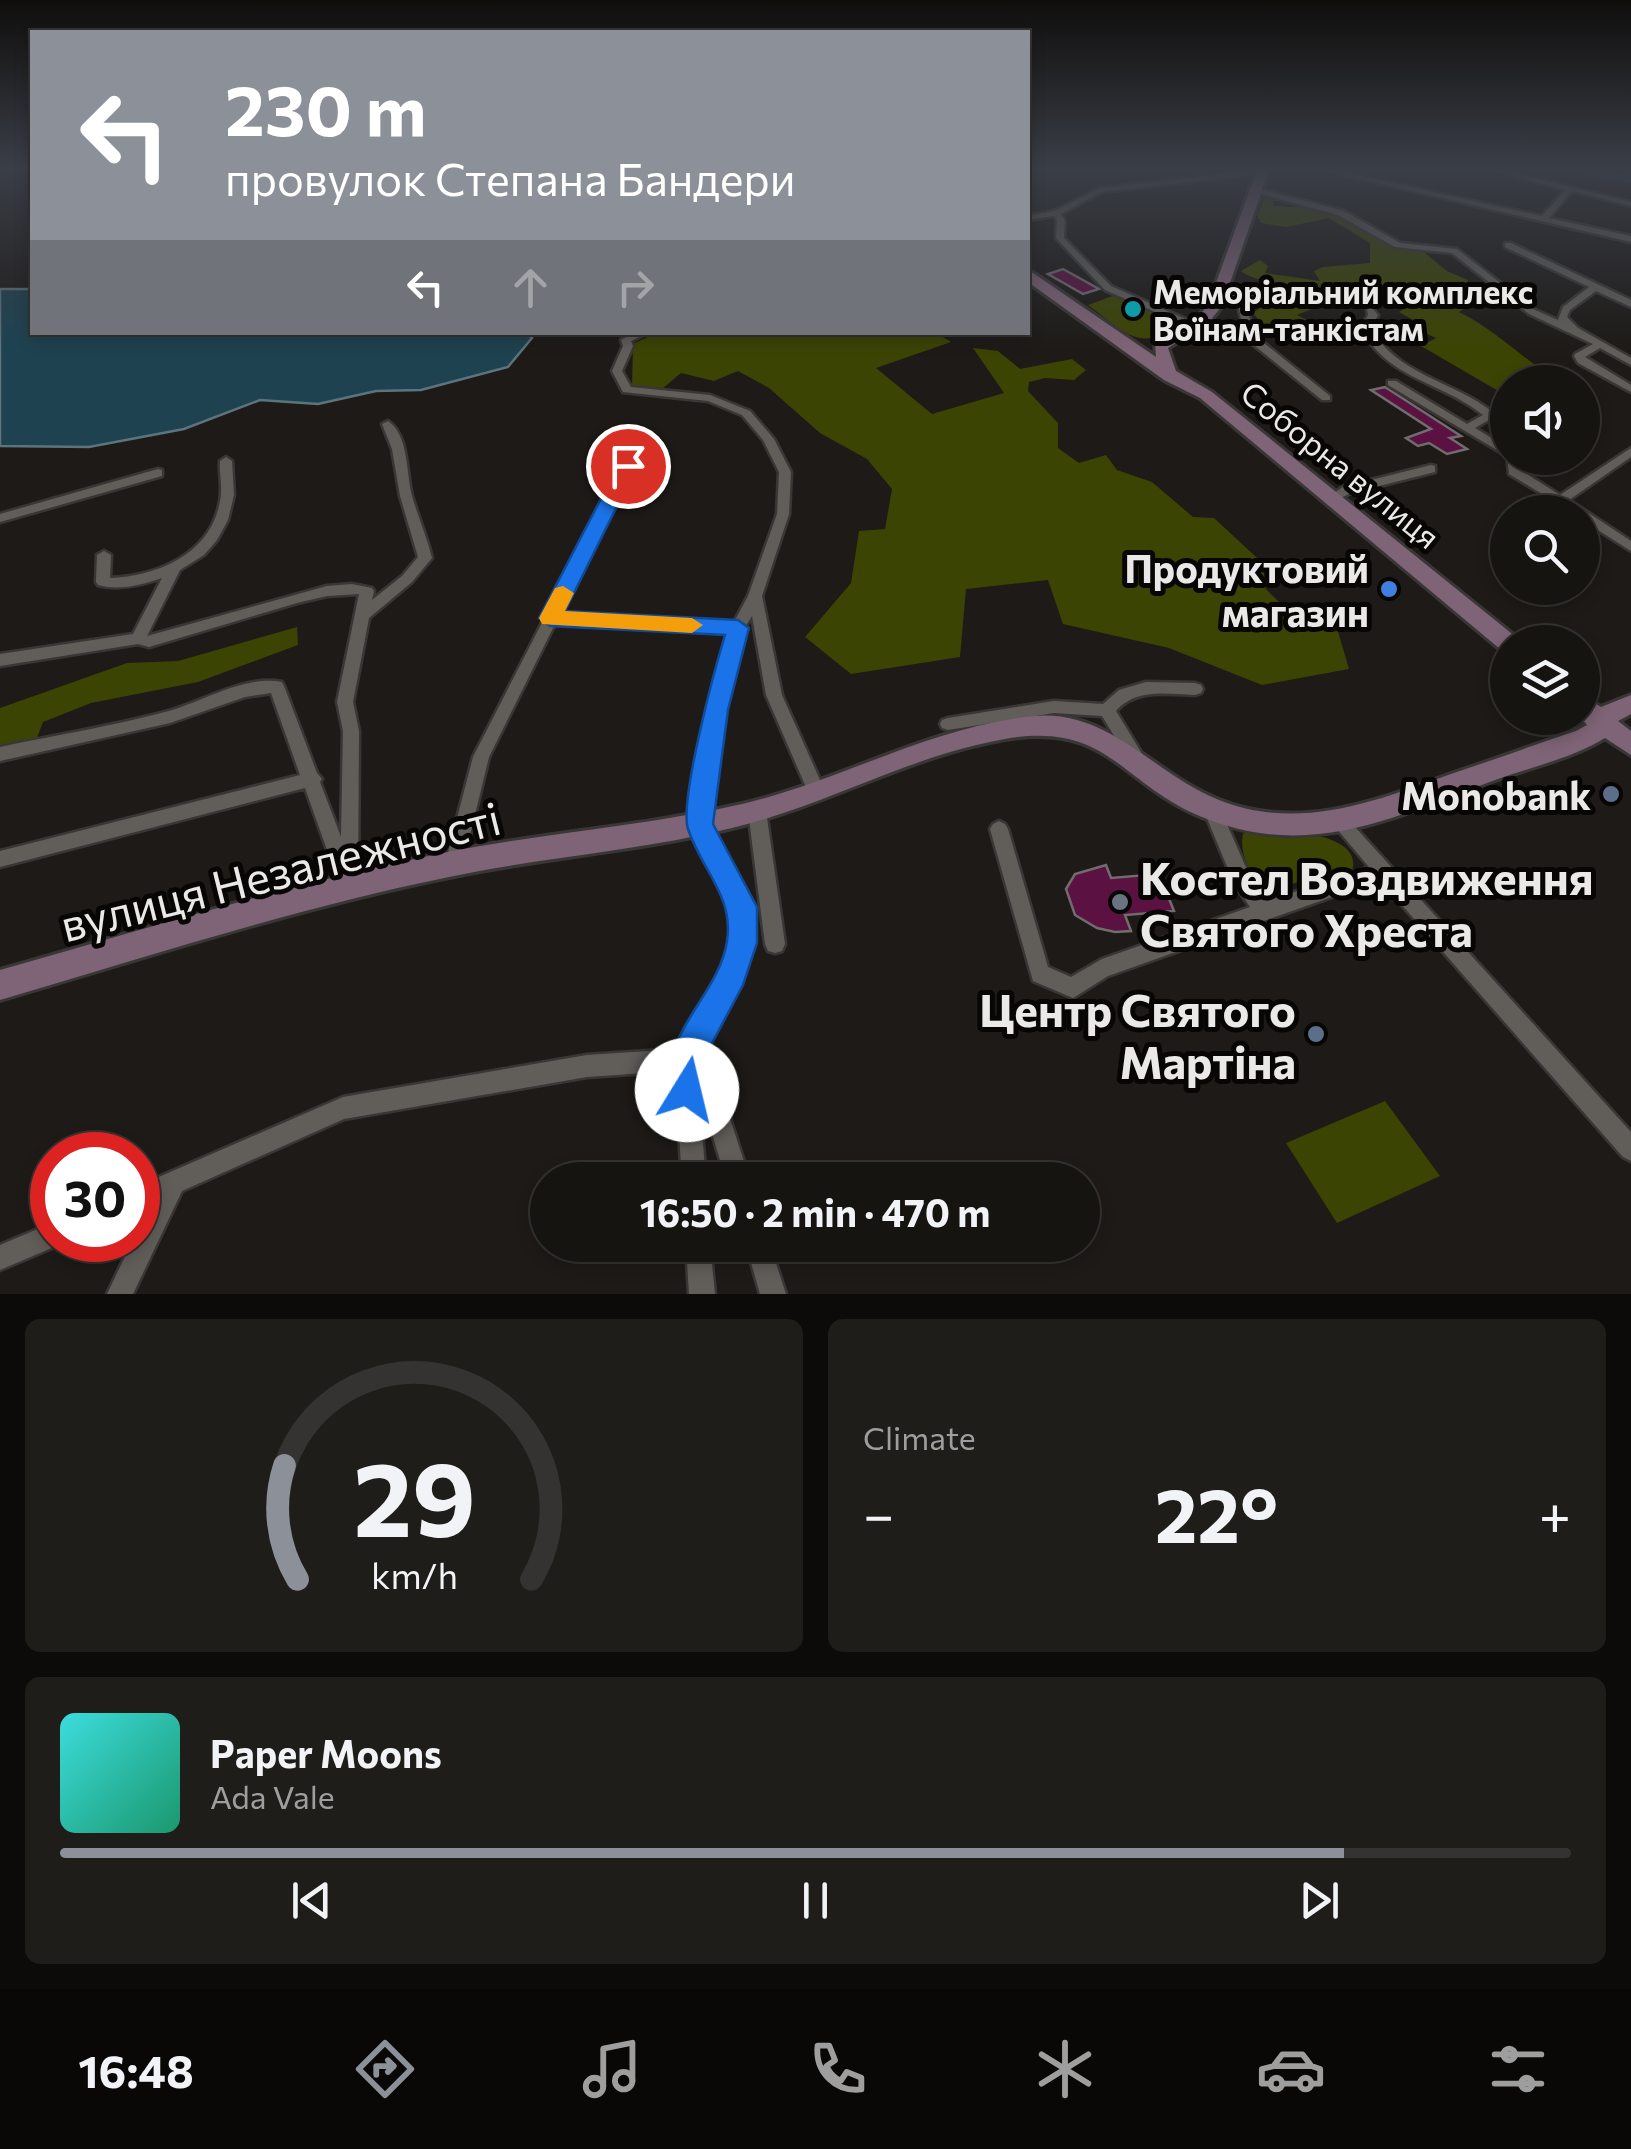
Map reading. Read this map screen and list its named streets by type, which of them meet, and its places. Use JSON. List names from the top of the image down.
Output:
{
  "streets": {
    "street": ["Соборна вулиця", "вулиця Незалежності"]
  },
  "places": [
    "Меморіальний комплекс Воїнам-танкістам",
    "Продуктовий магазин",
    "Monobank",
    "Костел Воздвиження Святого Хреста",
    "Центр Святого Мартіна"
  ],
  "page": {
    "turn": ["230 m", "провулок Степана Бандери"],
    "limit": "30",
    "trip": "16:50 · 2 min · 470 m",
    "tile": "Climate",
    "heat": ["−", "22°", "+"],
    "song": ["Paper Moons", "Ada Vale"],
    "tabs": "16:48",
    "gauge": ["29", "km/h"]
  }
}
